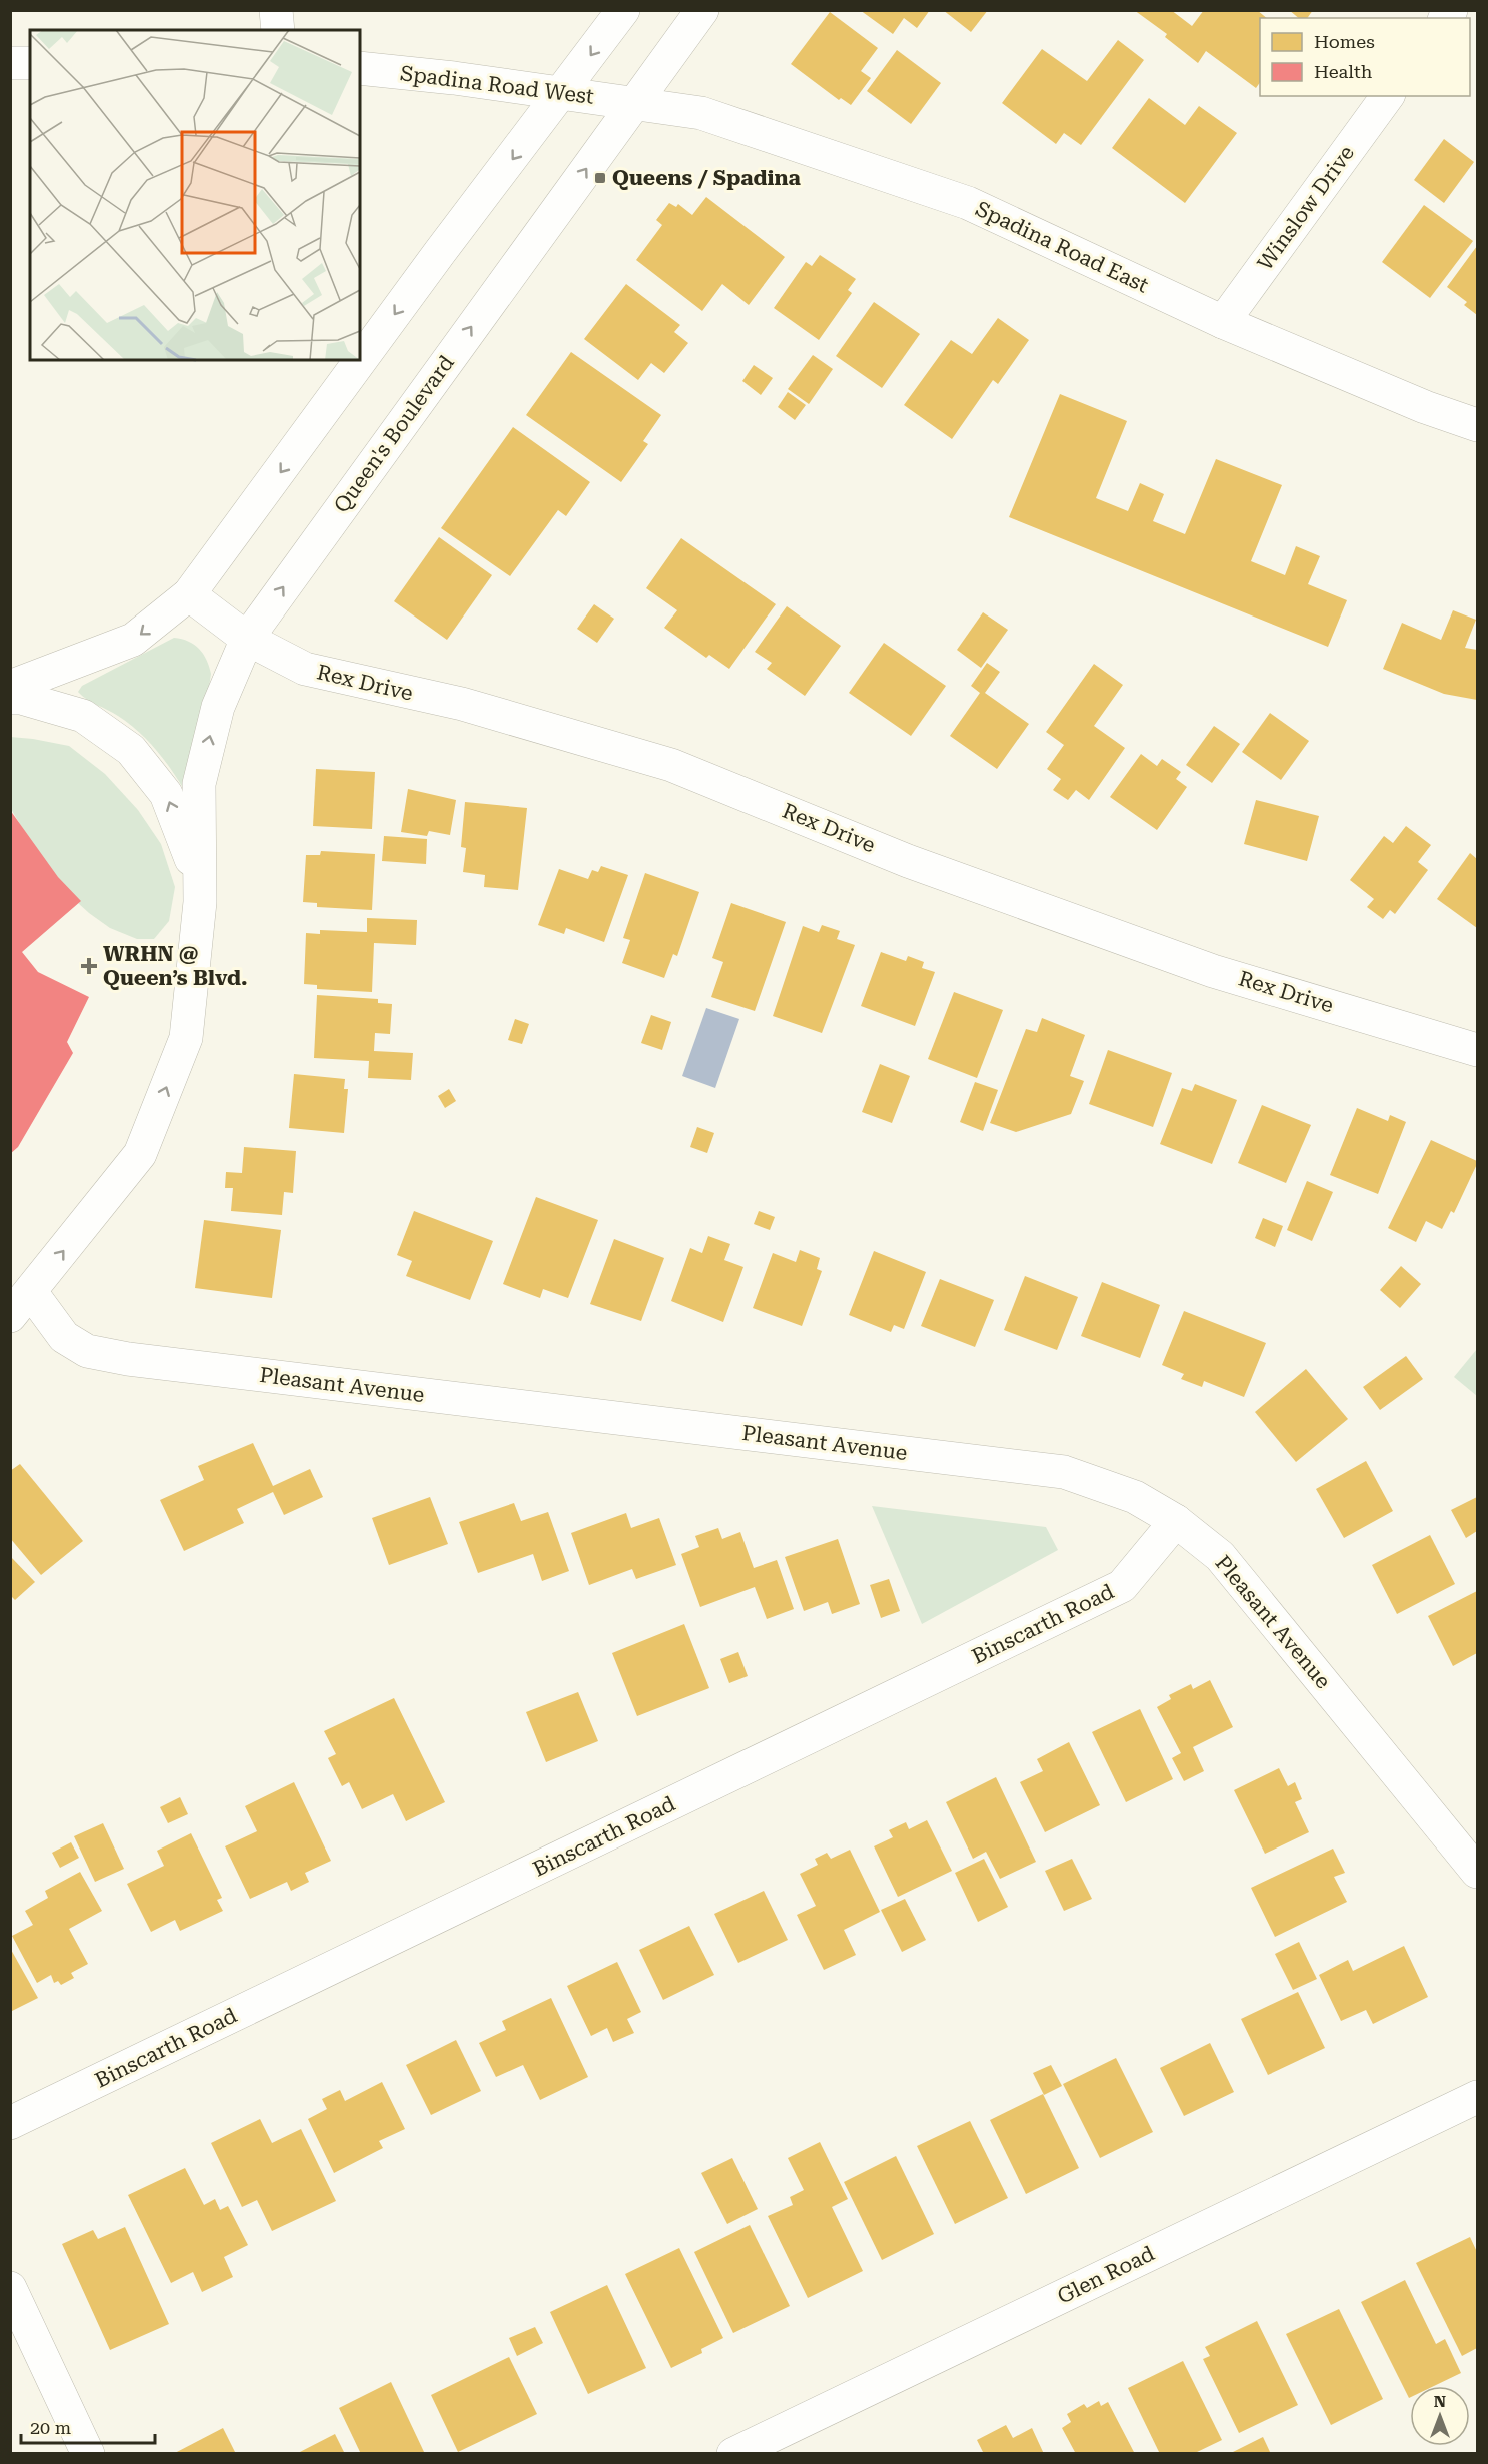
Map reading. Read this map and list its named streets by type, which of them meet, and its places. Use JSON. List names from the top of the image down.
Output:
{
  "streets": {
    "street": [
      "Spadina Road West",
      "Winslow Drive",
      "Spadina Road East",
      "Queen's Boulevard",
      "Rex Drive",
      "Pleasant Avenue",
      "Binscarth Road",
      "Glen Road"
    ]
  },
  "crossings": [
    ["Spadina Road West", "Spadina Road East"],
    ["Spadina Road West", "Queen's Boulevard"],
    ["Winslow Drive", "Spadina Road East"],
    ["Spadina Road East", "Queen's Boulevard"],
    ["Queen's Boulevard", "Rex Drive"],
    ["Queen's Boulevard", "Pleasant Avenue"],
    ["Pleasant Avenue", "Binscarth Road"]
  ],
  "places": {
    "transit": ["Queens / Spadina"],
    "health": ["WRHN @ Queen’s Blvd."]
  },
  "legend": ["Homes", "Health"],
  "scale_bar": "20 m",
  "north": "top"
}
